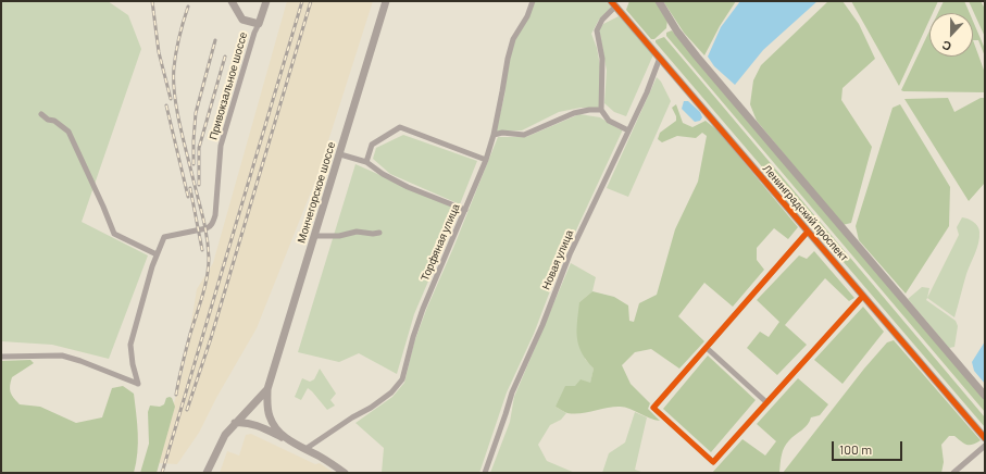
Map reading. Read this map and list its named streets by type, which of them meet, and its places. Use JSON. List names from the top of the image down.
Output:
{
  "streets": {
    "street": [
      "Привокзальное шоссе",
      "Мончегорское шоссе",
      "Ленинградский проспект",
      "Торфяная улица",
      "Новая улица"
    ]
  },
  "crossings": [
    ["Ленинградский проспект", "Новая улица"]
  ],
  "scale_bar": "100 m",
  "north": "bottom"
}
